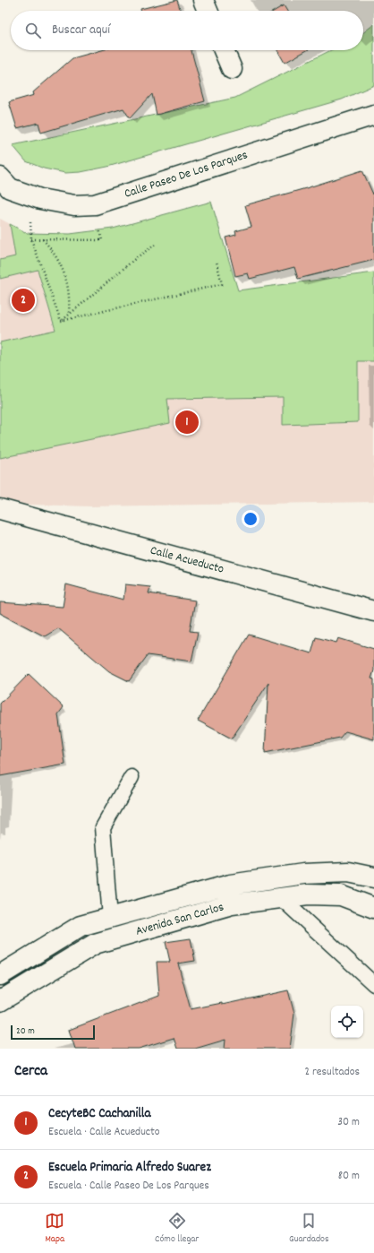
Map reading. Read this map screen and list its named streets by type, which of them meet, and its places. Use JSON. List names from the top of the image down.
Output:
{
  "streets": {
    "street": ["Calle Paseo De Los Parques", "Calle Acueducto", "Avenida San Carlos"]
  },
  "scale_bar": "20 m",
  "page": {
    "search": "Buscar aquí",
    "pins": ["2", "1"],
    "scale": "20 m",
    "heading": ["Cerca", "2 resultados"],
    "list": [
      {
        "mark": "1",
        "name": "CecyteBC Cachanilla",
        "note": "Escuela · Calle Acueducto",
        "value": "30 m"
      },
      {
        "mark": "2",
        "name": "Escuela Primaria Alfredo Suarez",
        "note": "Escuela · Calle Paseo De Los Parques",
        "value": "80 m"
      }
    ],
    "nav": ["Mapa", "Cómo llegar", "Guardados"]
  }
}
